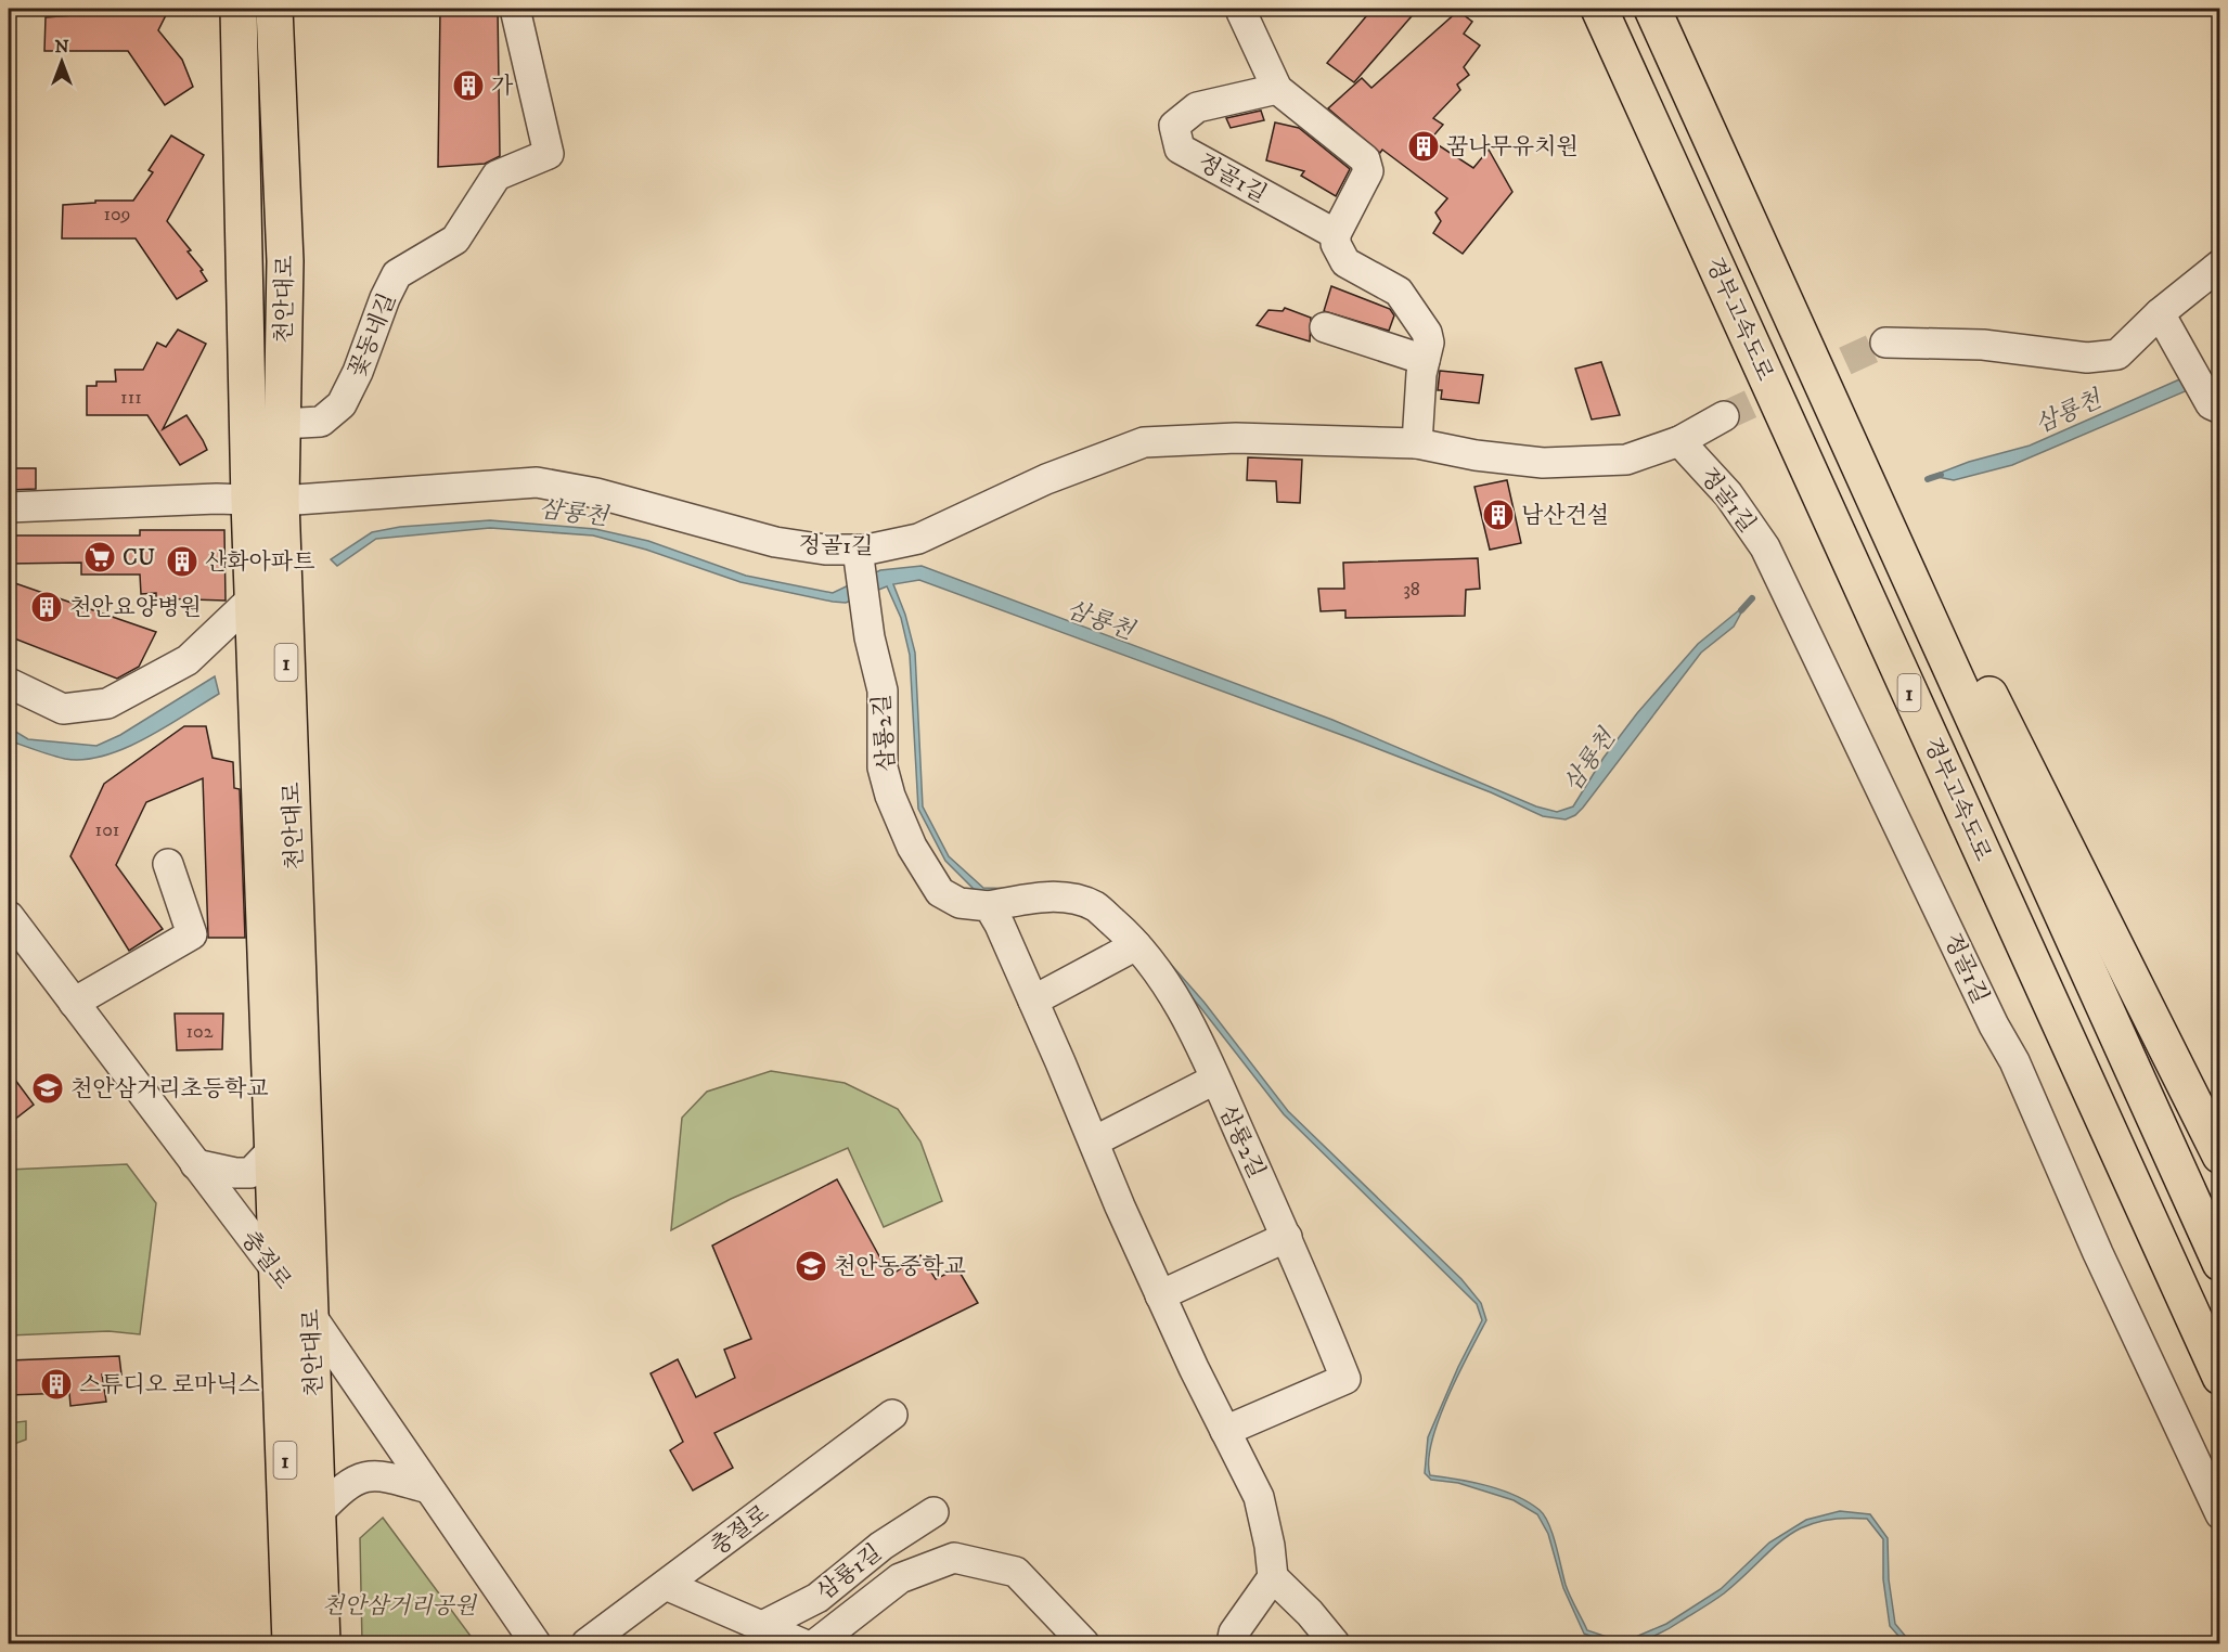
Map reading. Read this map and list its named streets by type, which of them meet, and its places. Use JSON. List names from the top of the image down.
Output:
{
  "streets": {
    "main road": ["천안대로", "경부고속도로", "1"],
    "street": [
      "정골1길",
      "꽃동네길",
      "삼룡2길",
      "충절로",
      "삼룡1길"
    ]
  },
  "crossings": [
    ["정골1길", "천안대로"],
    ["정골1길", "삼룡2길"],
    ["천안대로", "꽃동네길"],
    ["천안대로", "충절로"]
  ],
  "water": ["삼룡천"],
  "parks": ["천안삼거리공원"],
  "places": {
    "building": [
      "가",
      "꿈나무유치원",
      "남산건설",
      "산화아파트",
      "천안요양병원",
      "스튜디오 로마닉스"
    ],
    "supermarket": ["CU"],
    "school or university": ["천안삼거리초등학교", "천안동중학교"]
  },
  "house_numbers": [
    "109",
    "111",
    "38",
    "101",
    "102"
  ],
  "north": "top"
}
